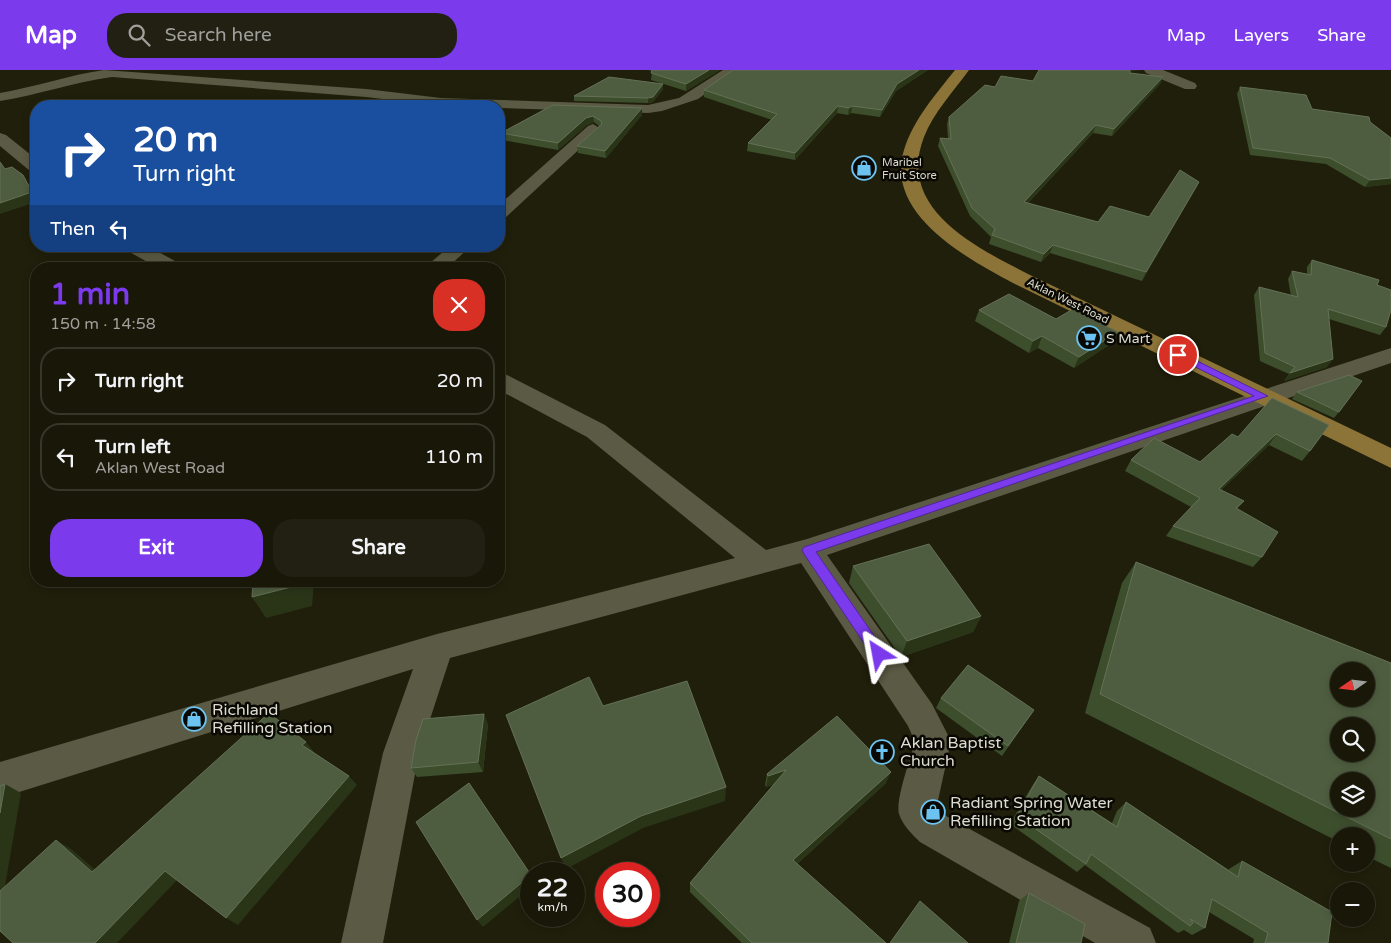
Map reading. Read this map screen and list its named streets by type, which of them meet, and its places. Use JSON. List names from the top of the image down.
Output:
{
  "streets": {
    "main road": ["Aklan West Road"]
  },
  "places": {
    "shop": ["Maribel Fruit Store", "Richland Refilling Station", "Radiant Spring Water Refilling Station"],
    "supermarket": ["S Mart"],
    "church": ["Aklan Baptist Church"]
  },
  "north": "left",
  "page": {
    "header": "Map",
    "search": "Search here",
    "nav": ["Map", "Layers", "Share"],
    "turn": ["20 m", "Turn right"],
    "then": "Then",
    "heading": ["1 min", "150 m · 14:58"],
    "list": [
      {
        "name": "Turn right",
        "value": "20 m"
      },
      {
        "name": "Turn left",
        "note": "Aklan West Road",
        "value": "110 m"
      }
    ],
    "buttons": ["Exit", "Share"],
    "map_buttons": ["+", "−"],
    "speed": "22 km/h",
    "limit": "30"
  }
}
